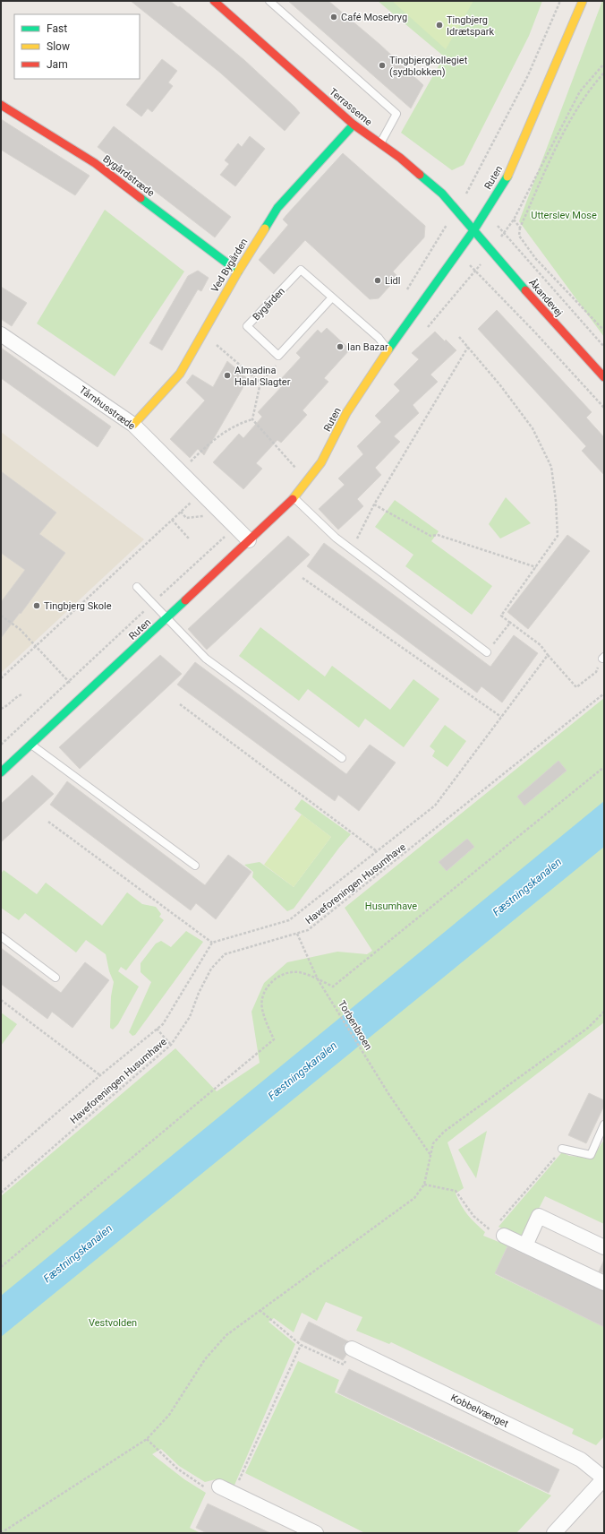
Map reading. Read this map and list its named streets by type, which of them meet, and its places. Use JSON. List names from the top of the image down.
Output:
{
  "streets": {
    "street": [
      "Terrasserne",
      "Bygårdstræde",
      "Ruten",
      "Ved Bygården",
      "Åkandevej",
      "Tårnhusstræde",
      "Kobbelvænget"
    ],
    "lane": ["Bygården"],
    "path": ["Haveforeningen Husumhave", "Torbenbroen"]
  },
  "crossings": [
    ["Terrasserne", "Ruten"],
    ["Terrasserne", "Ved Bygården"],
    ["Terrasserne", "Åkandevej"],
    ["Bygårdstræde", "Ved Bygården"],
    ["Ruten", "Åkandevej"],
    ["Ruten", "Bygården"],
    ["Ruten", "Tårnhusstræde"],
    ["Ved Bygården", "Tårnhusstræde"],
    ["Haveforeningen Husumhave", "Torbenbroen"]
  ],
  "water": ["Fæstningskanalen"],
  "parks": ["Utterslev Mose", "Husumhave", "Vestvolden"],
  "places": [
    "Café Mosebryg",
    "Tingbjerg Idrætspark",
    "Tingbjergkollegiet (sydblokken)",
    "Lidl",
    "Ian Bazar",
    "Almadina Halal Slagter",
    "Tingbjerg Skole"
  ],
  "legend": ["Fast", "Slow", "Jam"]
}
